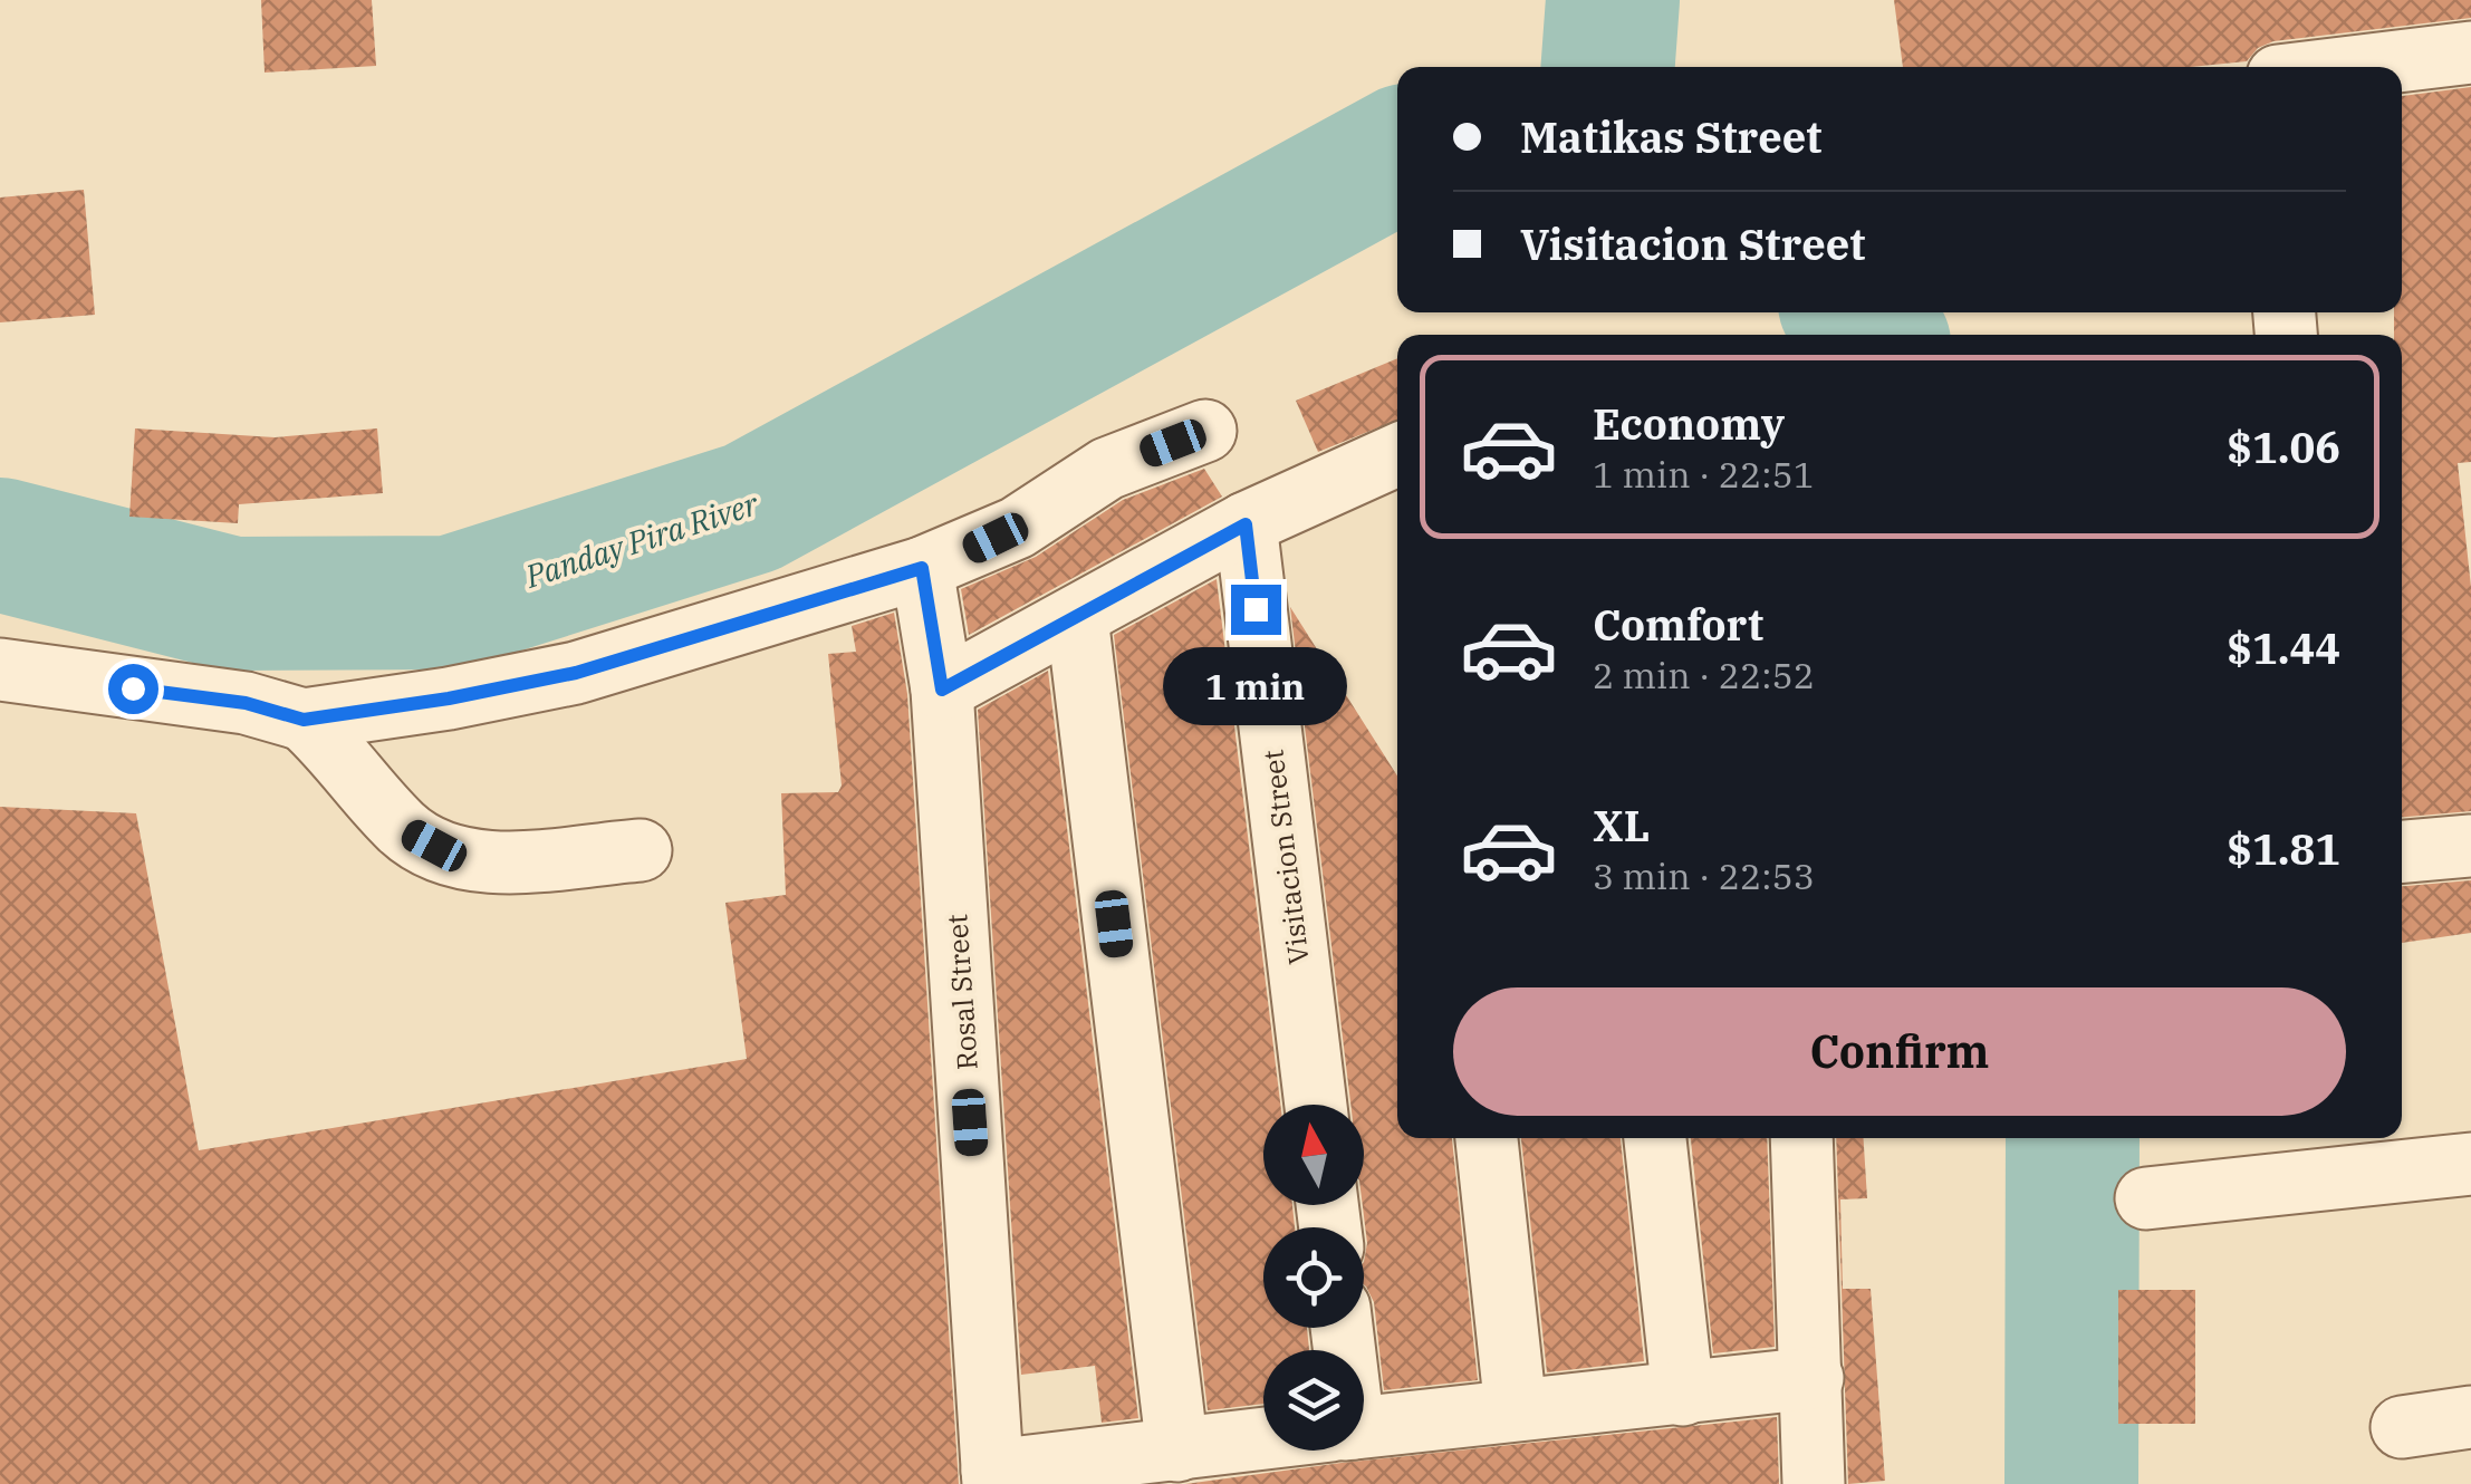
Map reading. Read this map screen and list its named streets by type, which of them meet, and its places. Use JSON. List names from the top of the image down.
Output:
{
  "streets": {
    "street": ["Visitacion Street", "Rosal Street"]
  },
  "water": ["Panday Pira River"],
  "north": "top",
  "page": {
    "banner": ["Matikas Street", "Visitacion Street"],
    "list": [
      {
        "name": "Economy",
        "note": "1 min · 22:51",
        "value": "$1.06"
      },
      {
        "name": "Comfort",
        "note": "2 min · 22:52",
        "value": "$1.44"
      },
      {
        "name": "XL",
        "note": "3 min · 22:53",
        "value": "$1.81"
      }
    ],
    "bubble": "1 min",
    "buttons": "Confirm"
  }
}
